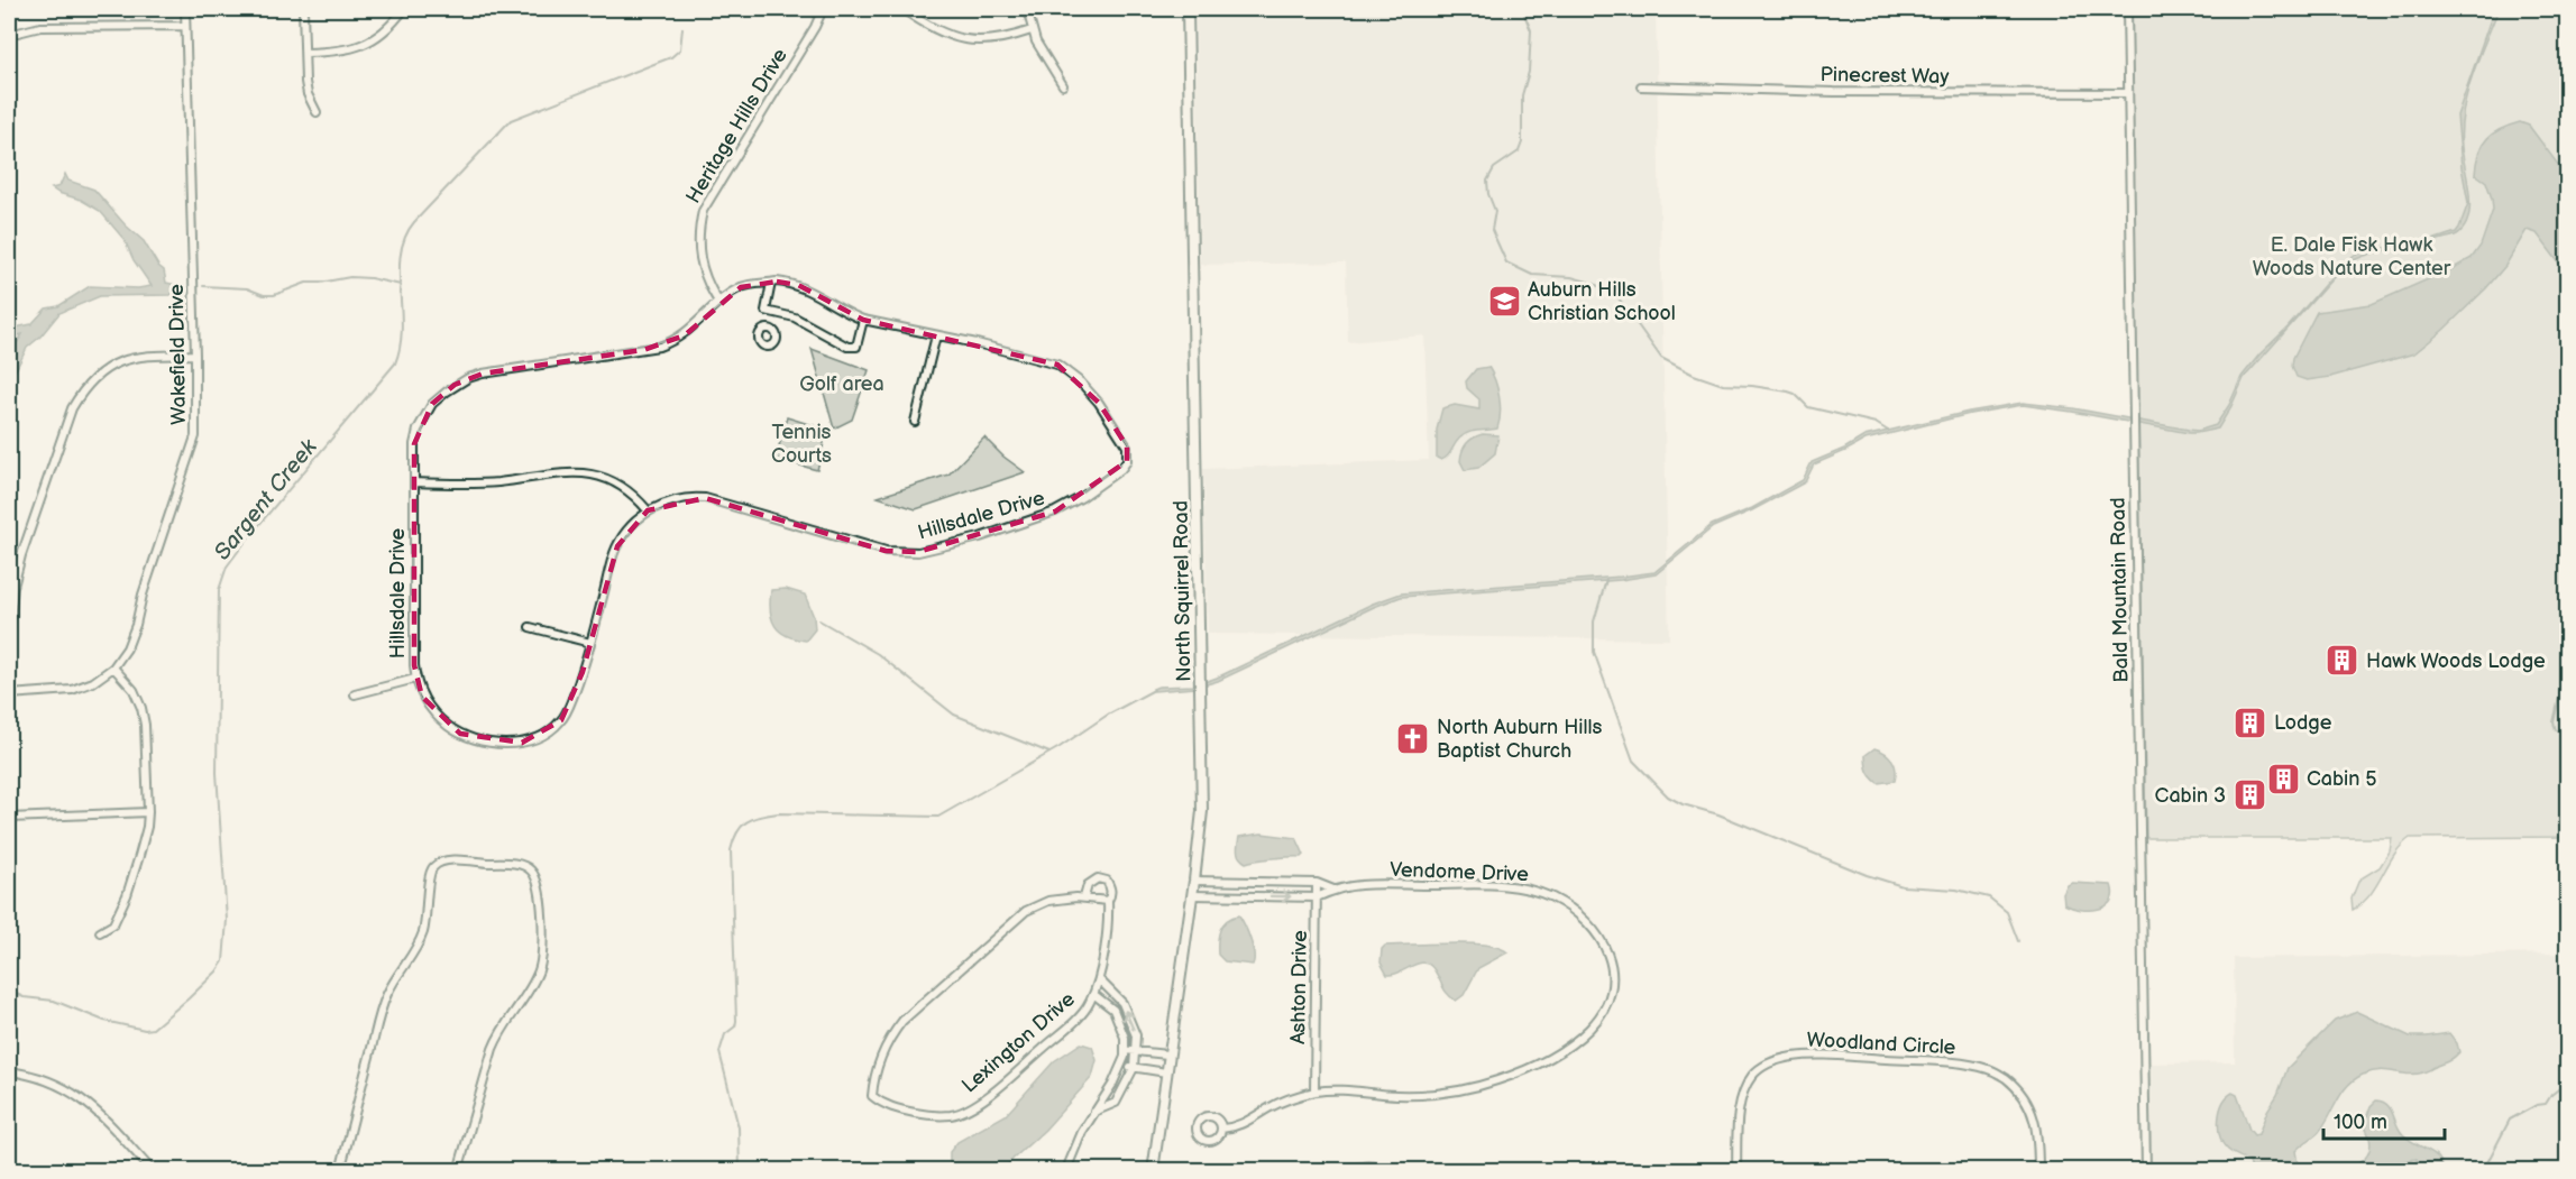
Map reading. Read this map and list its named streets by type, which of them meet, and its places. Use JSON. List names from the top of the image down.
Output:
{
  "streets": {
    "street": [
      "Pinecrest Way",
      "Heritage Hills Drive",
      "Wakefield Drive",
      "Hillsdale Drive",
      "Bald Mountain Road",
      "North Squirrel Road",
      "Vendome Drive",
      "Ashton Drive",
      "Lexington Drive",
      "Woodland Circle"
    ]
  },
  "crossings": [
    ["Pinecrest Way", "Bald Mountain Road"],
    ["Heritage Hills Drive", "Hillsdale Drive"],
    ["North Squirrel Road", "Vendome Drive"],
    ["Vendome Drive", "Ashton Drive"]
  ],
  "water": ["Sargent Creek"],
  "parks": ["E. Dale Fisk Hawk Woods Nature Center", "Golf area", "Tennis Courts"],
  "places": {
    "school or university": ["Auburn Hills Christian School"],
    "building": [
      "Hawk Woods Lodge",
      "Lodge",
      "Cabin 5",
      "Cabin 3"
    ],
    "church": ["North Auburn Hills Baptist Church"]
  },
  "scale_bar": "100 m"
}
